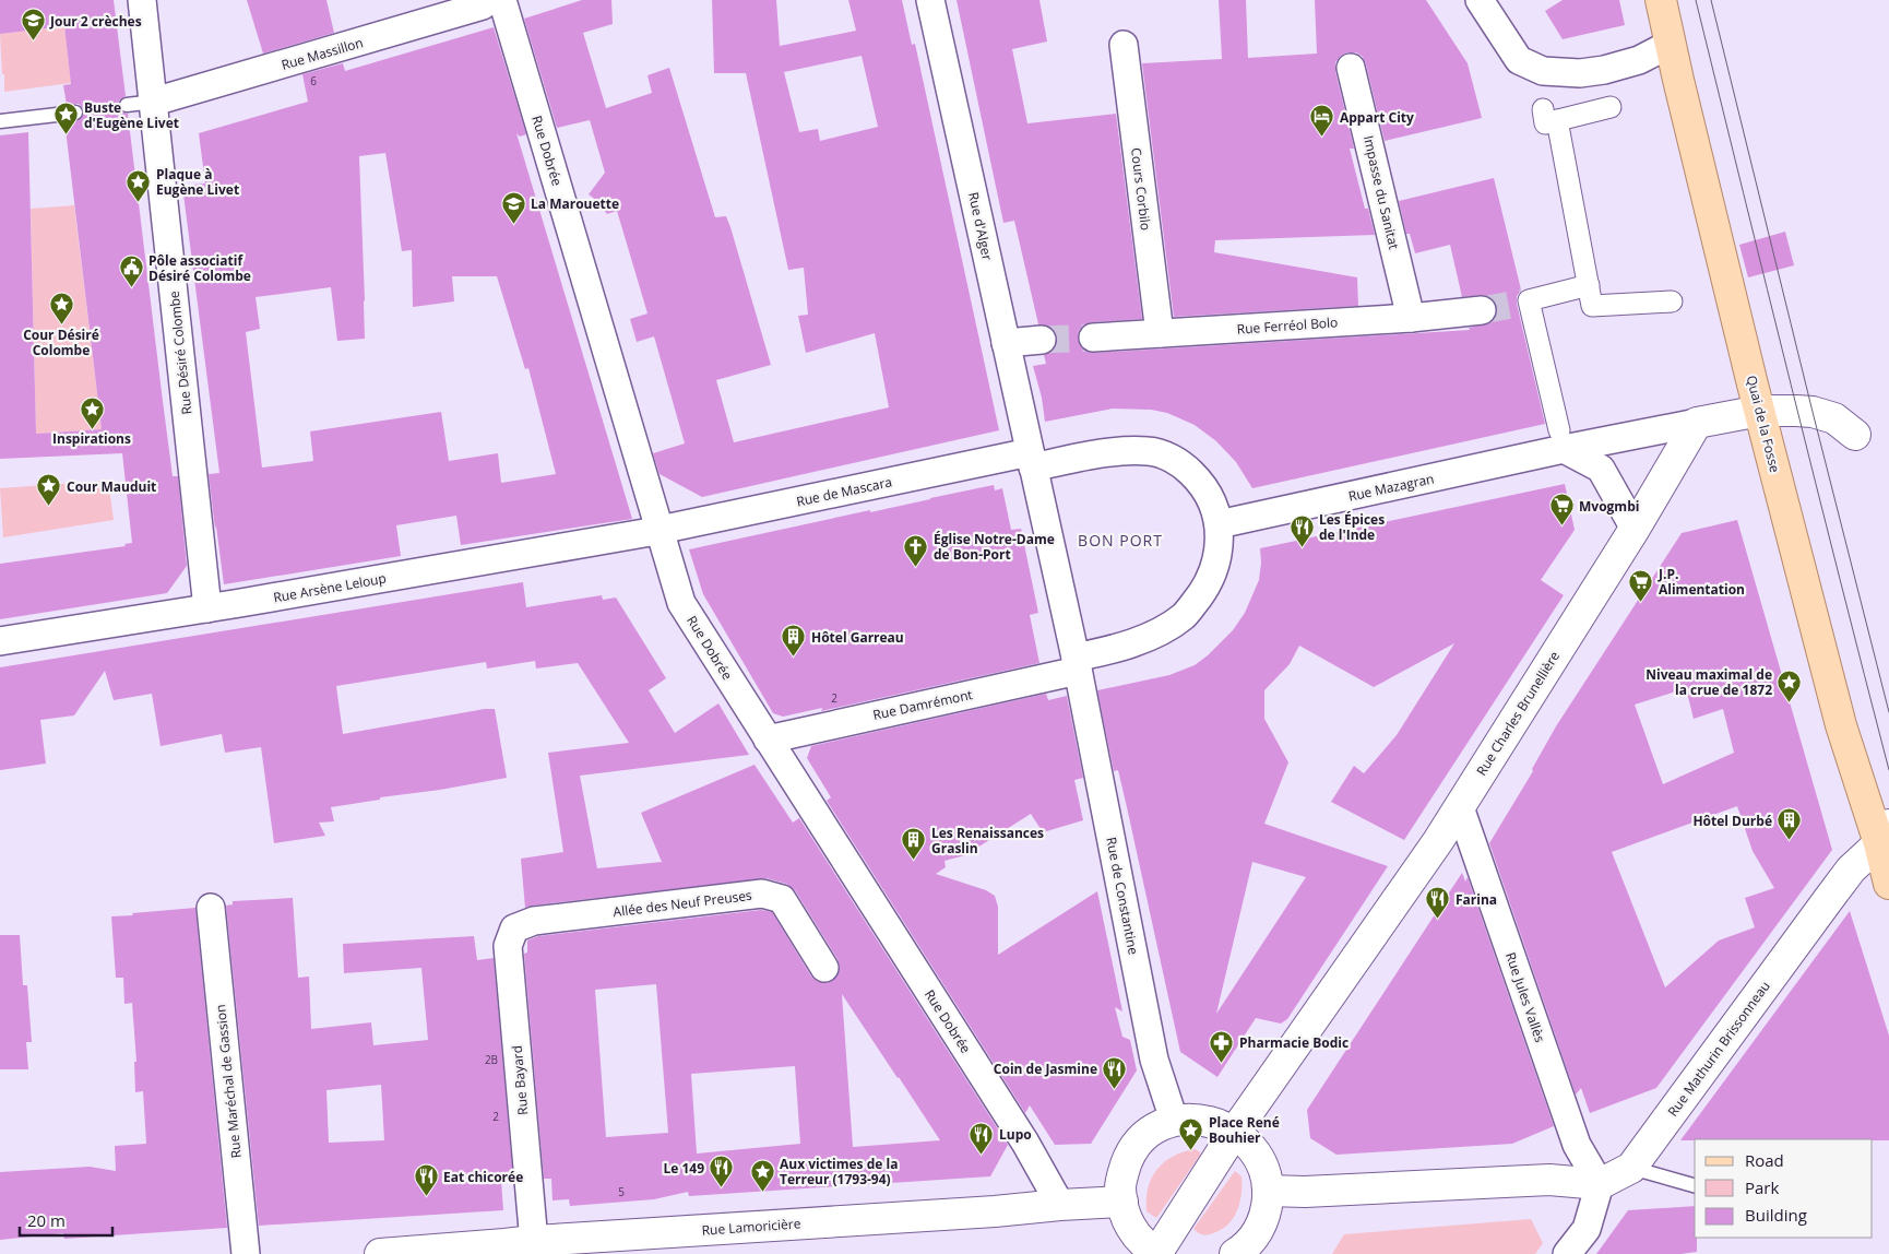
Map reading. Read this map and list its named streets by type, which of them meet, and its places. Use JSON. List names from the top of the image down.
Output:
{
  "streets": {
    "main road": [
      "Quai de la Fosse",
      "Rue Charles Brunellière",
      "Rue Mathurin Brissonneau",
      "Rue Lamoricière"
    ],
    "street": [
      "Rue Massillon",
      "Rue Dobrée",
      "Cours Corbilo",
      "Impasse du Sanitat",
      "Rue d'Alger",
      "Rue Ferréol Bolo",
      "Rue Désiré Colombe",
      "Rue Mazagran",
      "Rue de Mascara",
      "Rue Arsène Leloup",
      "Rue Damrémont",
      "Rue de Constantine",
      "Allée des Neuf Preuses",
      "Rue Jules Vallès",
      "Rue Bayard",
      "Rue Maréchal de Gassion"
    ]
  },
  "crossings": [
    ["Rue Massillon", "Rue Désiré Colombe"],
    ["Rue Dobrée", "Rue de Mascara"],
    ["Rue Dobrée", "Rue Arsène Leloup"],
    ["Rue Dobrée", "Rue Damrémont"],
    ["Rue Dobrée", "Rue Lamoricière"],
    ["Cours Corbilo", "Rue Ferréol Bolo"],
    ["Impasse du Sanitat", "Rue Ferréol Bolo"],
    ["Rue d'Alger", "Rue de Mascara"],
    ["Rue d'Alger", "Rue de Constantine"],
    ["Rue Désiré Colombe", "Rue Arsène Leloup"],
    ["Quai de la Fosse", "Rue Mathurin Brissonneau"],
    ["Rue Mazagran", "Rue de Mascara"],
    ["Rue Mazagran", "Rue Damrémont"],
    ["Rue Mazagran", "Rue Charles Brunellière"],
    ["Rue de Mascara", "Rue Arsène Leloup"],
    ["Rue de Mascara", "Rue Damrémont"],
    ["Rue de Mascara", "Rue de Constantine"],
    ["Rue Damrémont", "Rue de Constantine"],
    ["Rue Charles Brunellière", "Rue Jules Vallès"],
    ["Allée des Neuf Preuses", "Rue Bayard"],
    ["Rue Jules Vallès", "Rue Mathurin Brissonneau"],
    ["Rue Bayard", "Rue Lamoricière"]
  ],
  "districts": ["BON PORT"],
  "places": {
    "school or university": ["Jour 2 crèches", "La Marouette"],
    "place": [
      "Buste d'Eugène Livet",
      "Plaque à Eugène Livet",
      "Cour Désiré Colombe",
      "Inspirations",
      "Cour Mauduit",
      "Niveau maximal de la crue de 1872",
      "Place René Bouhier",
      "Aux victimes de la Terreur (1793-94)"
    ],
    "hotel": ["Appart City"],
    "public building": ["Pôle associatif Désiré Colombe"],
    "supermarket": ["Mvogmbi", "J.P. Alimentation"],
    "restaurant": [
      "Les Épices de l'Inde",
      "Farina",
      "Coin de Jasmine",
      "Lupo",
      "Le 149",
      "Eat chicorée"
    ],
    "church": ["Église Notre-Dame de Bon-Port"],
    "building": ["Hôtel Garreau", "Hôtel Durbé", "Les Renaissances Graslin"],
    "pharmacy": ["Pharmacie Bodic"]
  },
  "house_numbers": [
    "6",
    "2",
    "2B",
    "2",
    "5"
  ],
  "legend": ["Road", "Park", "Building"],
  "scale_bar": "20 m"
}
